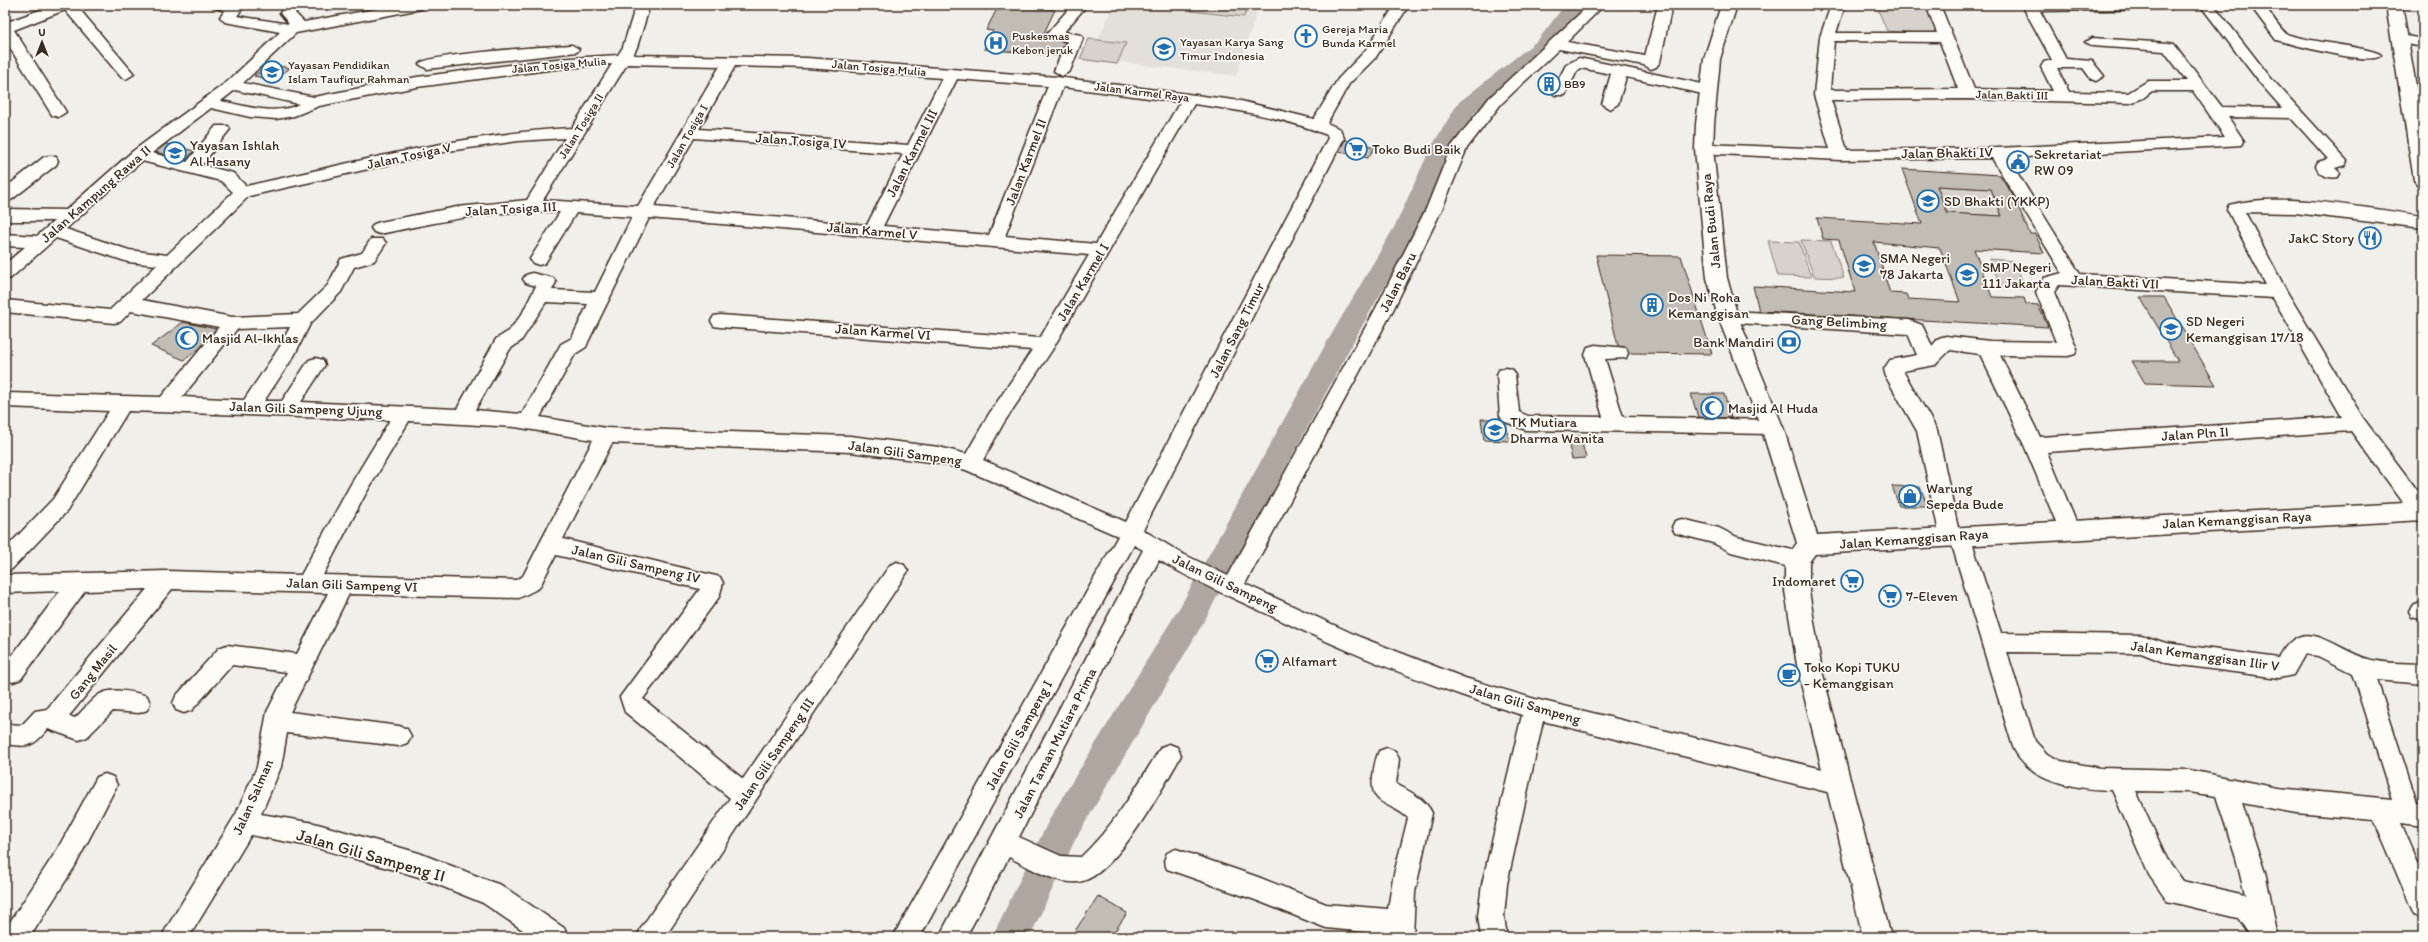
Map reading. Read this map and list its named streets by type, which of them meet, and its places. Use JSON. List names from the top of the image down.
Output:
{
  "streets": {
    "main road": ["Jalan Budi Raya", "Jalan Kemanggisan Raya"],
    "street": [
      "Jalan Tosiga Mulia",
      "Jalan Karmel Raya",
      "Jalan Bakti III",
      "Jalan Tosiga II",
      "Jalan Tosiga I",
      "Jalan Tosiga IV",
      "Jalan Karmel III",
      "Jalan Bhakti IV",
      "Jalan Tosiga V",
      "Jalan Karmel II",
      "Jalan Kampung Rawa II",
      "Jalan Tosiga III",
      "Jalan Karmel V",
      "Jalan Karmel I",
      "Jalan Baru",
      "Jalan Bakti VII",
      "Gang Belimbing",
      "Jalan Sang Timur",
      "Jalan Karmel VI",
      "Jalan Gili Sampeng Ujung",
      "Jalan Pln II",
      "Jalan Gili Sampeng",
      "Jalan Gili Sampeng IV",
      "Jalan Gili Sampeng VI",
      "Jalan Kemanggisan Ilir V",
      "Gang Masil",
      "Jalan Gili Sampeng I",
      "Jalan Taman Mutiara Prima",
      "Jalan Gili Sampeng III",
      "Jalan Salman",
      "Jalan Gili Sampeng II"
    ]
  },
  "crossings": [
    ["Jalan Tosiga Mulia", "Jalan Karmel Raya"],
    ["Jalan Tosiga Mulia", "Jalan Tosiga II"],
    ["Jalan Tosiga Mulia", "Jalan Tosiga I"],
    ["Jalan Tosiga Mulia", "Jalan Karmel III"],
    ["Jalan Karmel Raya", "Jalan Karmel III"],
    ["Jalan Karmel Raya", "Jalan Karmel II"],
    ["Jalan Karmel Raya", "Jalan Karmel I"],
    ["Jalan Karmel Raya", "Jalan Sang Timur"],
    ["Jalan Tosiga II", "Jalan Tosiga V"],
    ["Jalan Tosiga II", "Jalan Tosiga III"],
    ["Jalan Tosiga I", "Jalan Tosiga IV"],
    ["Jalan Tosiga I", "Jalan Tosiga III"],
    ["Jalan Tosiga I", "Jalan Karmel V"],
    ["Jalan Tosiga I", "Jalan Gili Sampeng Ujung"],
    ["Jalan Tosiga IV", "Jalan Karmel III"],
    ["Jalan Karmel III", "Jalan Karmel V"],
    ["Jalan Bhakti IV", "Jalan Budi Raya"],
    ["Jalan Karmel II", "Jalan Karmel V"],
    ["Jalan Tosiga III", "Jalan Karmel V"],
    ["Jalan Budi Raya", "Gang Belimbing"],
    ["Jalan Budi Raya", "Jalan Kemanggisan Raya"],
    ["Jalan Karmel V", "Jalan Karmel I"],
    ["Jalan Karmel I", "Jalan Karmel VI"],
    ["Jalan Karmel I", "Jalan Gili Sampeng"],
    ["Jalan Baru", "Jalan Gili Sampeng"],
    ["Jalan Sang Timur", "Jalan Gili Sampeng"],
    ["Jalan Sang Timur", "Jalan Gili Sampeng I"],
    ["Jalan Gili Sampeng Ujung", "Jalan Gili Sampeng"],
    ["Jalan Gili Sampeng Ujung", "Jalan Gili Sampeng VI"],
    ["Jalan Gili Sampeng", "Jalan Gili Sampeng VI"],
    ["Jalan Gili Sampeng", "Jalan Gili Sampeng I"],
    ["Jalan Gili Sampeng", "Jalan Taman Mutiara Prima"],
    ["Jalan Gili Sampeng IV", "Jalan Gili Sampeng VI"],
    ["Jalan Gili Sampeng IV", "Jalan Gili Sampeng III"],
    ["Jalan Gili Sampeng VI", "Gang Masil"],
    ["Jalan Gili Sampeng VI", "Jalan Salman"],
    ["Jalan Salman", "Jalan Gili Sampeng II"]
  ],
  "places": {
    "church": ["Gereja Maria Bunda Karmel"],
    "hospital": ["Puskesmas Kebon jeruk"],
    "school or university": [
      "Yayasan Karya Sang Timur Indonesia",
      "Yayasan Pendidikan Islam Taufiqur Rahman",
      "Yayasan Ishlah Al Hasany",
      "SD Bhakti (YKKP)",
      "SMA Negeri 78 Jakarta",
      "SMP Negeri 111 Jakarta",
      "SD Negeri Kemanggisan 17/18",
      "TK Mutiara Dharma Wanita"
    ],
    "building": ["BB9", "Dos Ni Roha Kemanggisan"],
    "supermarket": [
      "Toko Budi Baik",
      "Indomaret",
      "7-Eleven",
      "Alfamart"
    ],
    "public building": ["Sekretariat RW 09"],
    "restaurant": ["JakC Story"],
    "mosque": ["Masjid Al-Ikhlas", "Masjid Al Huda"],
    "bank": ["Bank Mandiri"],
    "shop": ["Warung Sepeda Bude"],
    "cafe": ["Toko Kopi TUKU - Kemanggisan"]
  },
  "north": "top"
}
